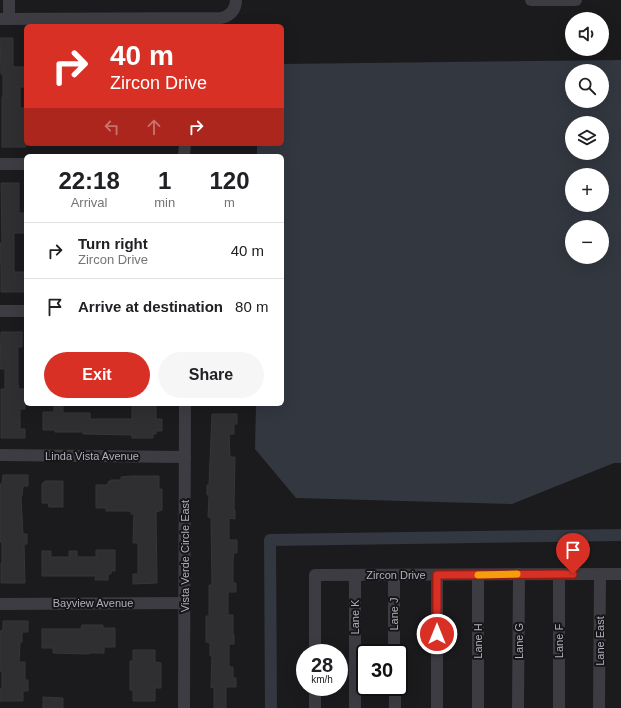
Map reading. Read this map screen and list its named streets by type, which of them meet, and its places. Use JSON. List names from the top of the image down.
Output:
{
  "streets": {
    "street": [
      "Linda Vista Avenue",
      "Vista Verde Circle East",
      "Zircon Drive",
      "Bayview Avenue",
      "Lane J",
      "Lane K",
      "Lane H",
      "Lane G",
      "Lane F",
      "Lane East"
    ]
  },
  "crossings": [
    ["Linda Vista Avenue", "Vista Verde Circle East"],
    ["Vista Verde Circle East", "Bayview Avenue"],
    ["Zircon Drive", "Lane J"],
    ["Zircon Drive", "Lane K"],
    ["Zircon Drive", "Lane H"],
    ["Zircon Drive", "Lane G"],
    ["Zircon Drive", "Lane F"],
    ["Zircon Drive", "Lane East"]
  ],
  "page": {
    "map_buttons": ["+", "−"],
    "turn": ["40 m", "Zircon Drive"],
    "eta": [
      "22:18",
      "Arrival",
      "1",
      "min",
      "120",
      "m"
    ],
    "list": [
      {
        "name": "Turn right",
        "note": "Zircon Drive",
        "value": "40 m"
      },
      {
        "name": "Arrive at destination",
        "value": "80 m"
      }
    ],
    "buttons": ["Exit", "Share"],
    "speed": "28 km/h",
    "limit": "30"
  }
}
